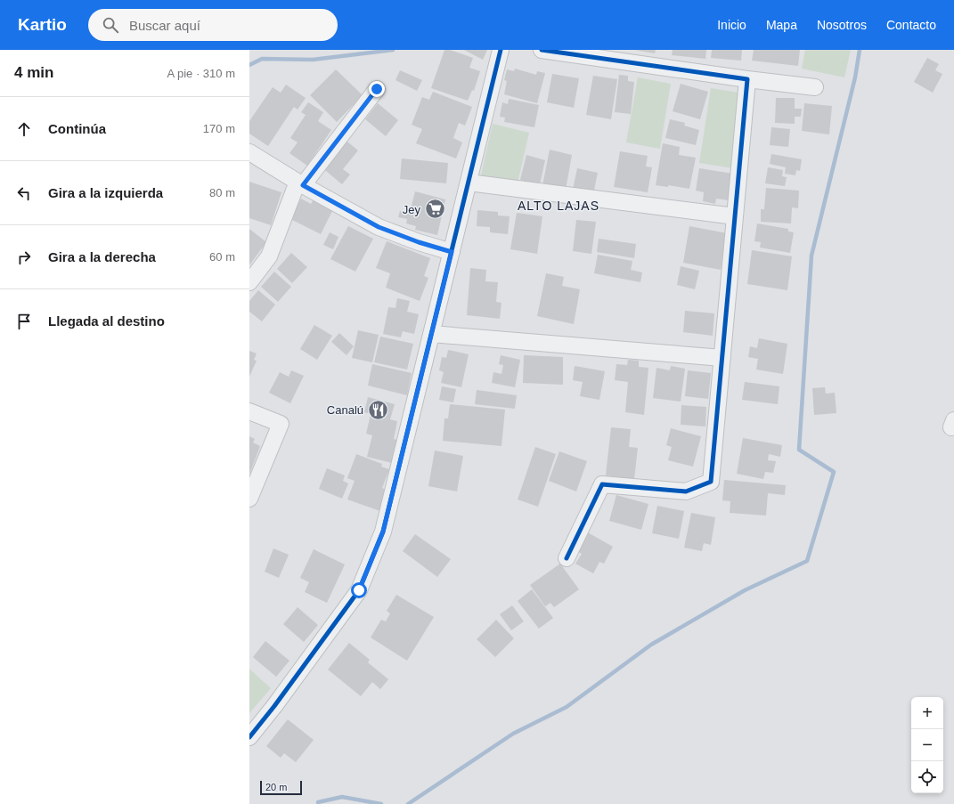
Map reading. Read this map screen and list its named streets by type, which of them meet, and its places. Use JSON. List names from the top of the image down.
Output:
{
  "districts": ["ALTO LAJAS"],
  "places": {
    "supermarket": ["Jey"],
    "restaurant": ["Canalú"]
  },
  "scale_bar": "20 m",
  "page": {
    "header": "Kartio",
    "search": "Buscar aquí",
    "nav": [
      "Inicio",
      "Mapa",
      "Nosotros",
      "Contacto"
    ],
    "heading": ["4 min", "A pie · 310 m"],
    "list": [
      ["Continúa", "170 m"],
      ["Gira a la izquierda", "80 m"],
      ["Gira a la derecha", "60 m"],
      "Llegada al destino"
    ],
    "map_buttons": ["+", "−"],
    "scale": "20 m"
  }
}
